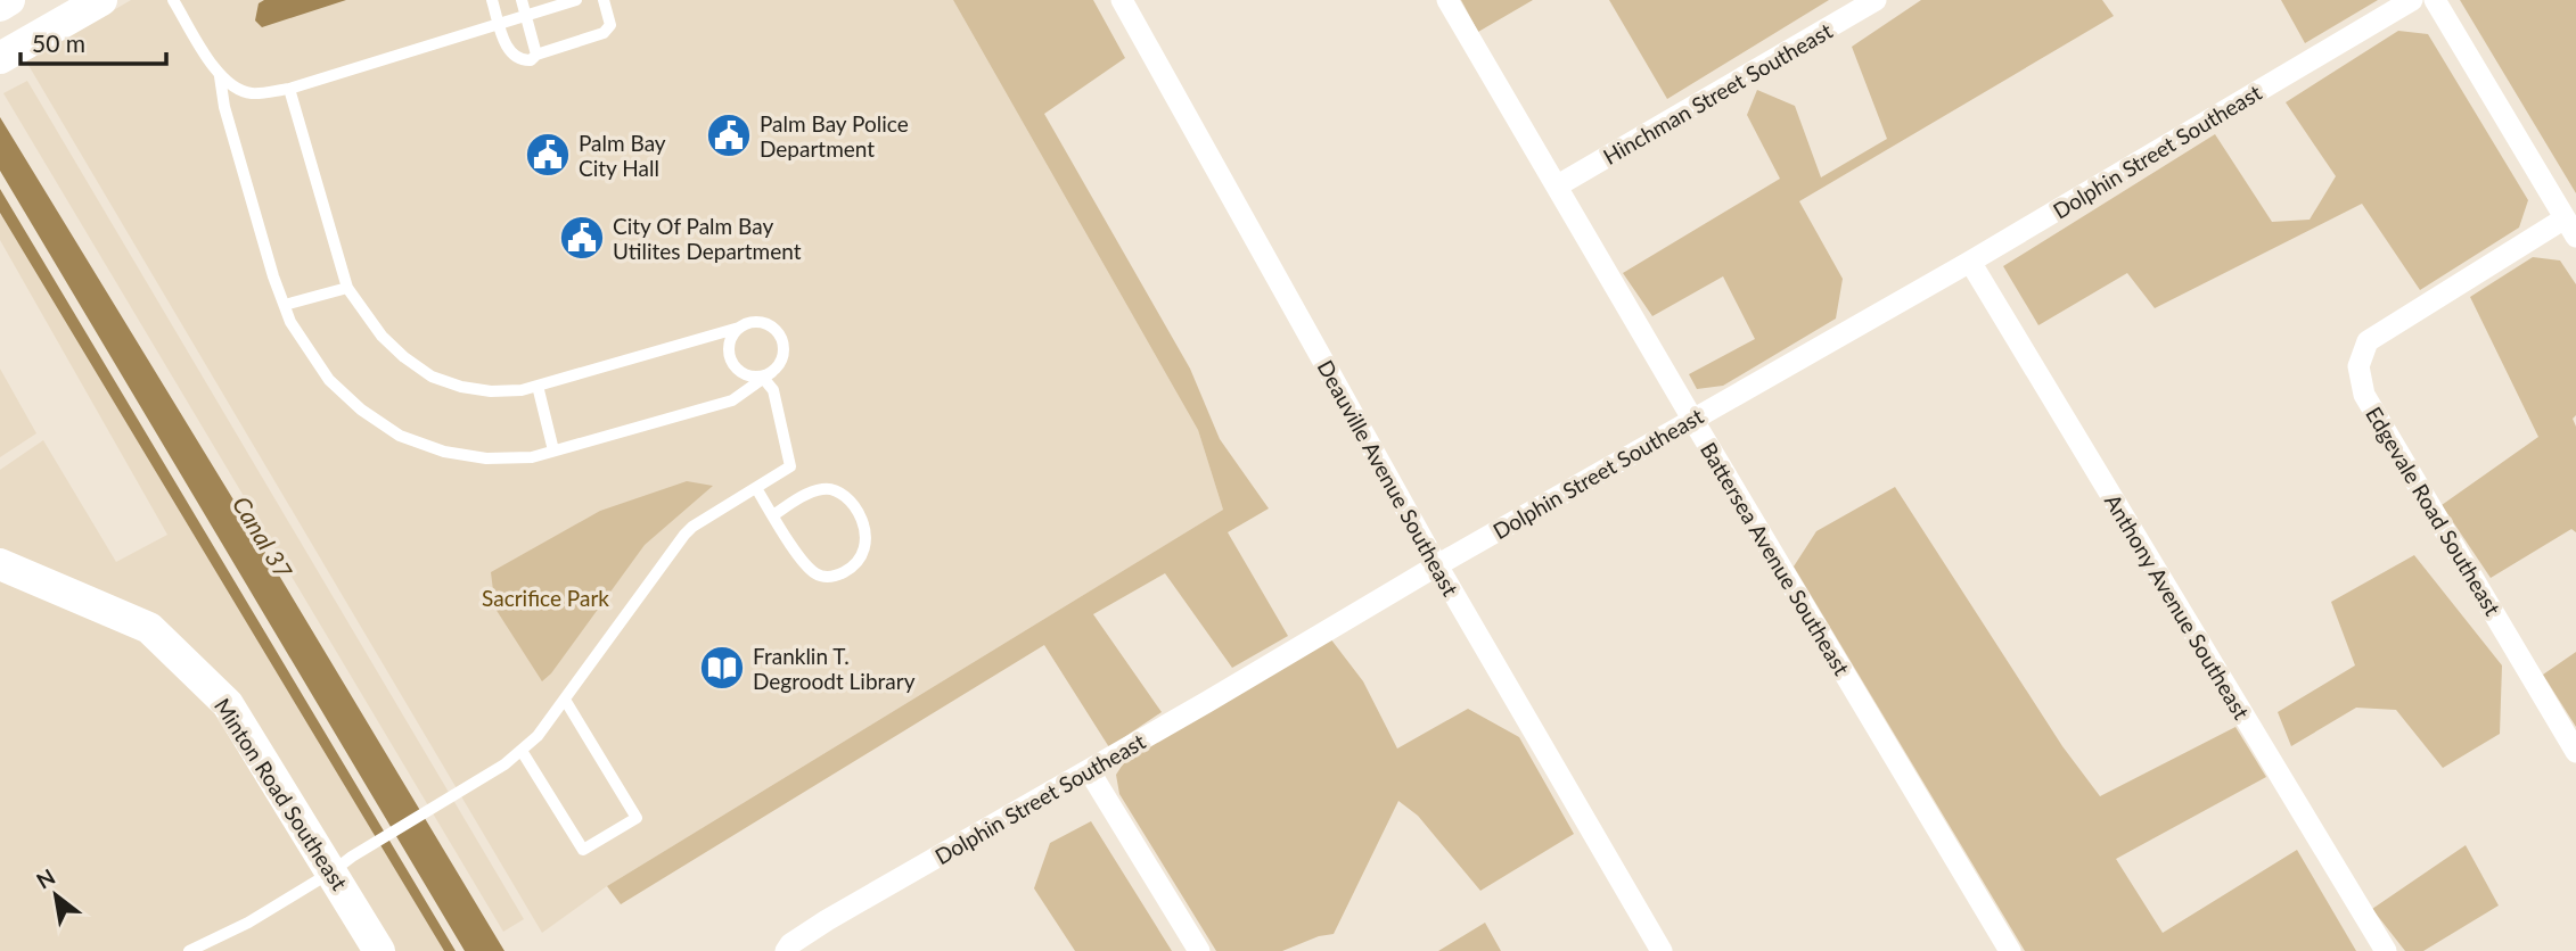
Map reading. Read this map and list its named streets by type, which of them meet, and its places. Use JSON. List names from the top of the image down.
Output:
{
  "streets": {
    "street": [
      "Hinchman Street Southeast",
      "Dolphin Street Southeast",
      "Deauville Avenue Southeast",
      "Edgevale Road Southeast",
      "Battersea Avenue Southeast",
      "Anthony Avenue Southeast",
      "Minton Road Southeast"
    ]
  },
  "crossings": [
    ["Hinchman Street Southeast", "Battersea Avenue Southeast"],
    ["Dolphin Street Southeast", "Deauville Avenue Southeast"],
    ["Dolphin Street Southeast", "Battersea Avenue Southeast"],
    ["Dolphin Street Southeast", "Anthony Avenue Southeast"]
  ],
  "water": ["Canal 37"],
  "parks": ["Sacrifice Park"],
  "places": {
    "public building": ["Palm Bay Police Department", "Palm Bay City Hall", "City Of Palm Bay Utilites Department"],
    "library": ["Franklin T. Degroodt Library"]
  },
  "scale_bar": "50 m",
  "north": "top left"
}
